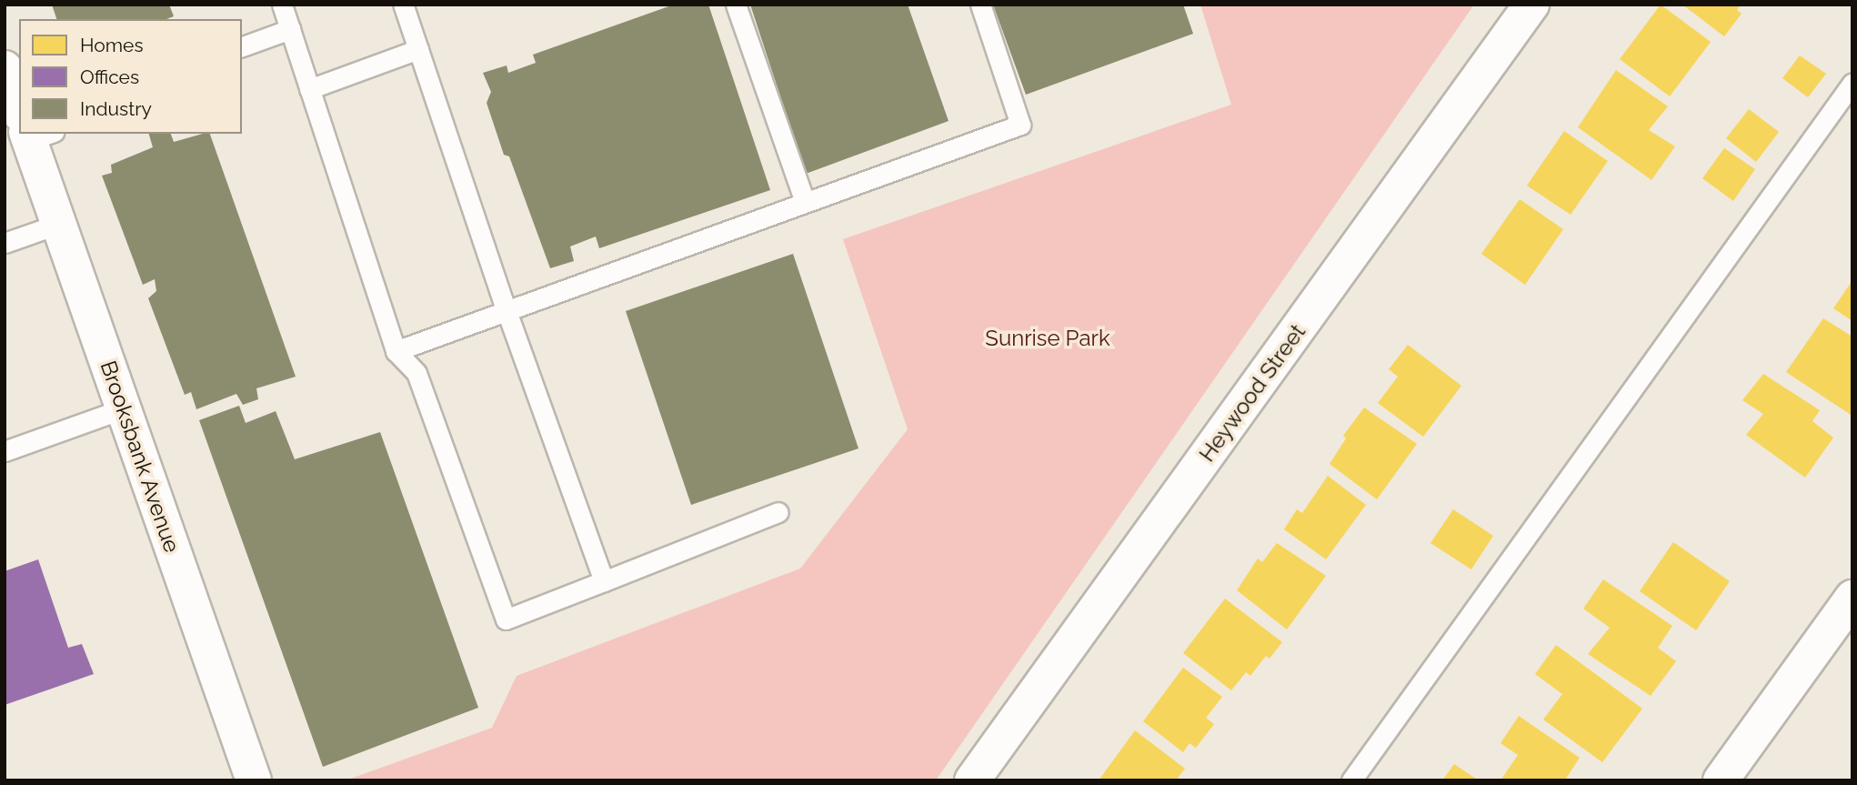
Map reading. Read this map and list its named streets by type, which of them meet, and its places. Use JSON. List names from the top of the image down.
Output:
{
  "streets": {
    "street": ["Heywood Street", "Brooksbank Avenue"]
  },
  "parks": ["Sunrise Park"],
  "legend": ["Homes", "Offices", "Industry"]
}
